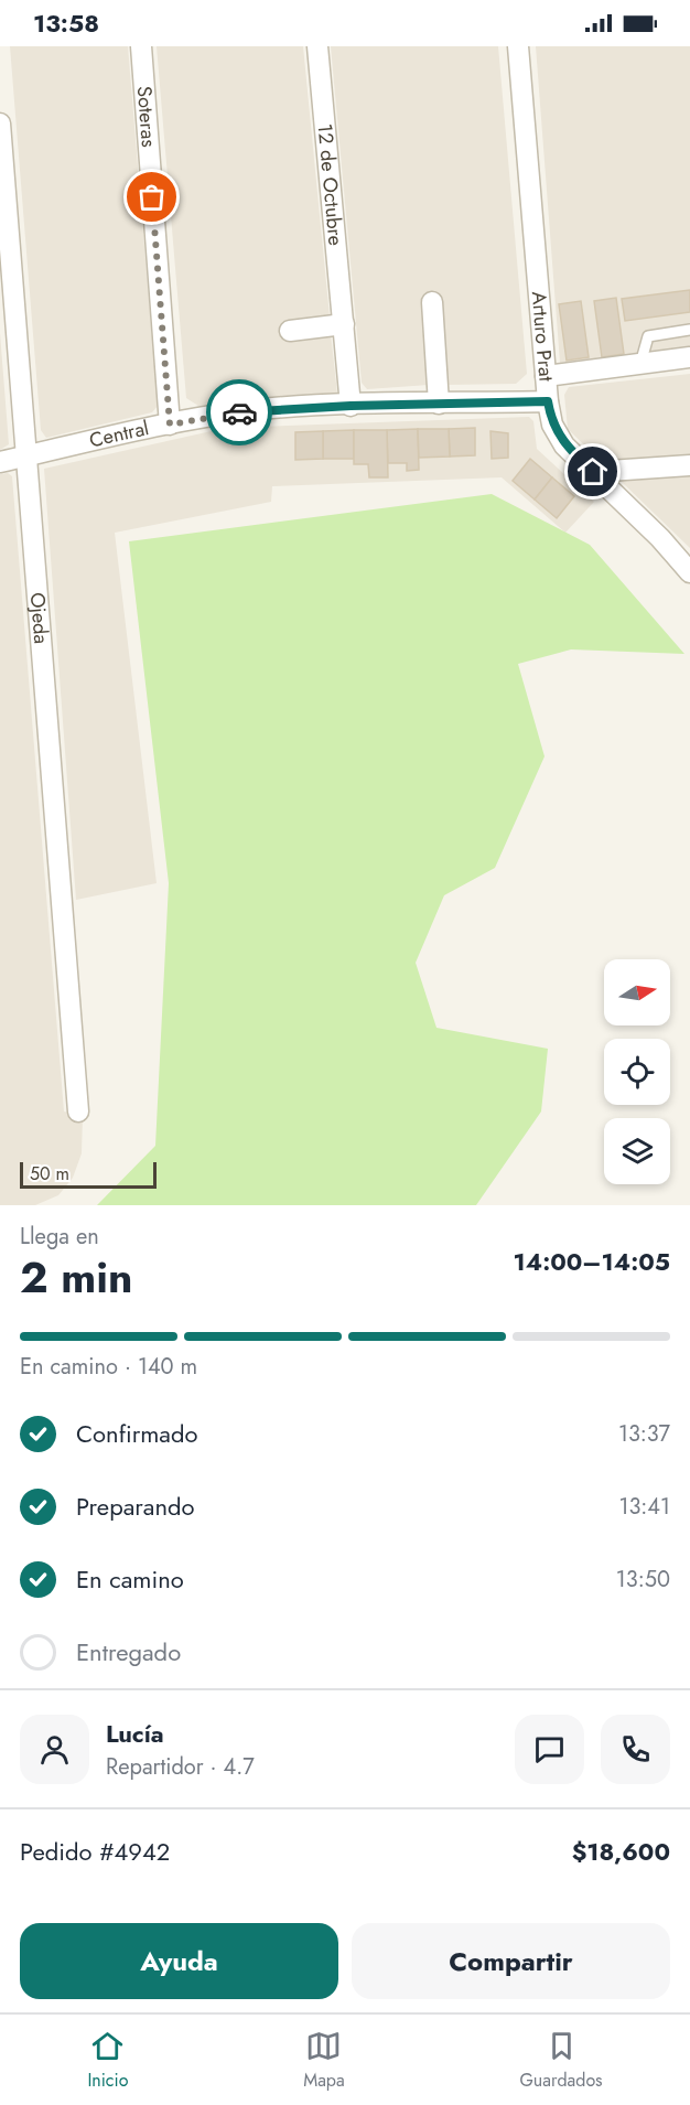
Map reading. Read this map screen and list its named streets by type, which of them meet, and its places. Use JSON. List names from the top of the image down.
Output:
{
  "streets": {
    "street": [
      "Soteras",
      "12 de Octubre",
      "Arturo Prat",
      "Central",
      "Ojeda"
    ]
  },
  "crossings": [
    ["Soteras", "Central"],
    ["12 de Octubre", "Central"],
    ["Arturo Prat", "Central"],
    ["Central", "Ojeda"]
  ],
  "scale_bar": "50 m",
  "north": "right",
  "page": {
    "status": "13:58",
    "scale": "50 m",
    "heading": ["2 min", "Llega en", "14:00–14:05"],
    "panel": [
      "Lucía",
      "Repartidor · 4.7",
      "Pedido #4942",
      "$18,600"
    ],
    "bar": "En camino · 140 m",
    "list": [
      ["Confirmado", "13:37"],
      ["Preparando", "13:41"],
      ["En camino", "13:50"],
      "Entregado"
    ],
    "buttons": ["Ayuda", "Compartir"],
    "tabs": ["Inicio", "Mapa", "Guardados"]
  }
}
